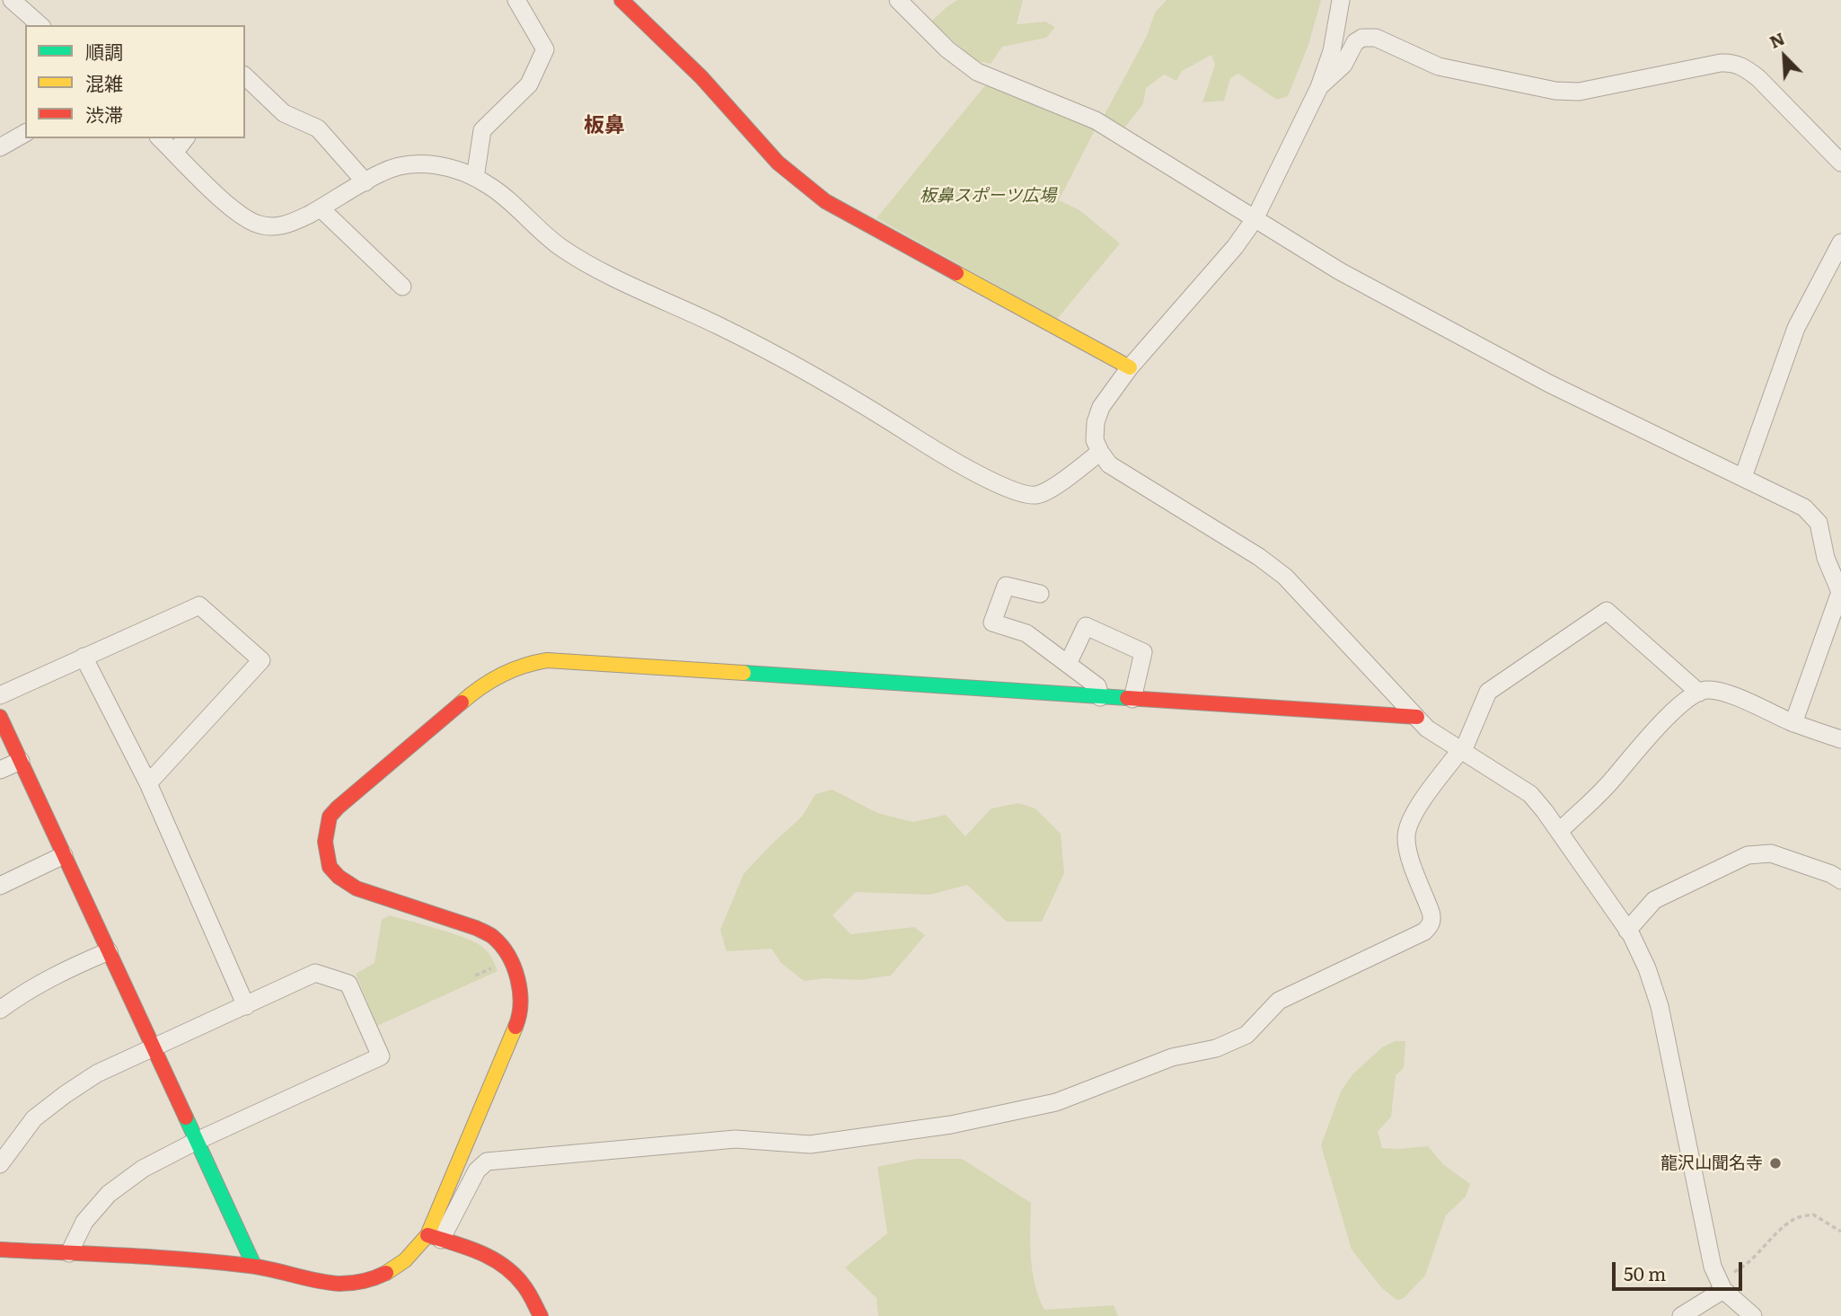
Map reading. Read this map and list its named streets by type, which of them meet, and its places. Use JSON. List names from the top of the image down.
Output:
{
  "districts": ["板鼻"],
  "parks": ["板鼻スポーツ広場"],
  "places": ["龍沢山聞名寺"],
  "legend": ["順調", "混雑", "渋滞"],
  "scale_bar": "50 m",
  "north": "top left"
}
